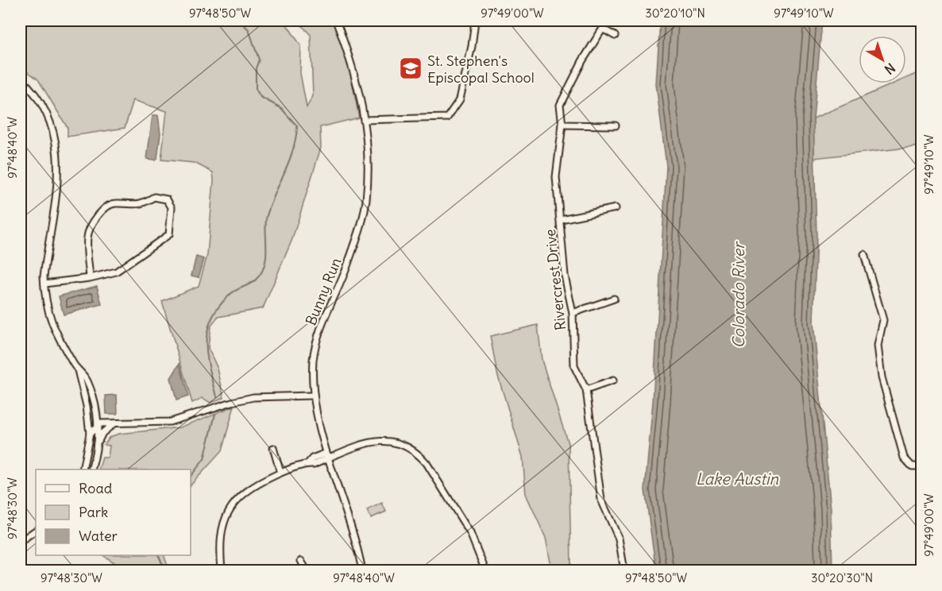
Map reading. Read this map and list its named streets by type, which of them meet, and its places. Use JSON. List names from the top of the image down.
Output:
{
  "streets": {
    "street": ["Rivercrest Drive", "Bunny Run"]
  },
  "water": ["Colorado River", "Lake Austin"],
  "places": {
    "school or university": ["St. Stephen's Episcopal School"]
  },
  "legend": ["Road", "Park", "Water"],
  "north": "bottom right",
  "coordinates": [
    "97°48'50\"W",
    "97°49'00\"W",
    "30°20'10\"N",
    "97°49'10\"W",
    "97°48'40\"W",
    "97°48'30\"W",
    "30°20'30\"N"
  ]
}
